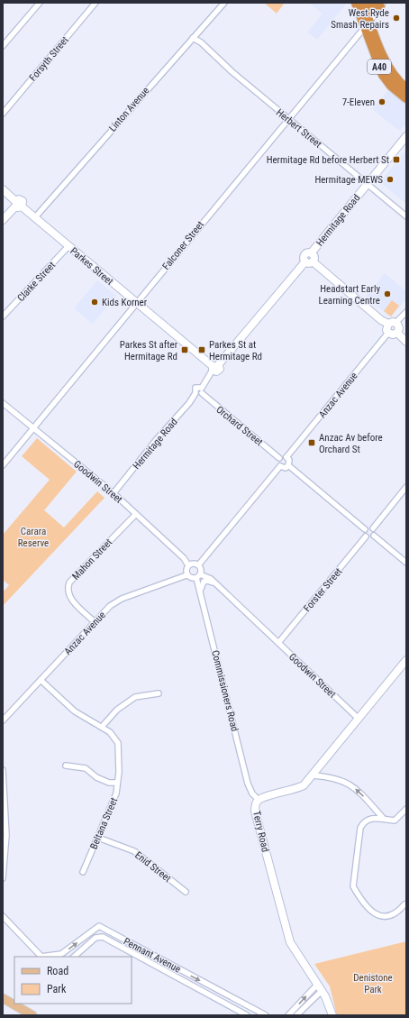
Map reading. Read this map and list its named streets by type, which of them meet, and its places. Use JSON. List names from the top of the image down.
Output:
{
  "streets": {
    "highway": ["A40"],
    "street": [
      "Forsyth Street",
      "Linton Avenue",
      "Herbert Street",
      "Hermitage Road",
      "Falconer Street",
      "Parkes Street",
      "Clarke Street",
      "Anzac Avenue",
      "Orchard Street",
      "Goodwin Street",
      "Mahon Street",
      "Forster Street",
      "Commissioners Road",
      "Beltana Street",
      "Terry Road",
      "Enid Street",
      "Pennant Avenue"
    ]
  },
  "crossings": [
    ["A40", "Falconer Street"],
    ["Linton Avenue", "Herbert Street"],
    ["Linton Avenue", "Parkes Street"],
    ["Herbert Street", "Hermitage Road"],
    ["Herbert Street", "Falconer Street"],
    ["Hermitage Road", "Parkes Street"],
    ["Hermitage Road", "Orchard Street"],
    ["Hermitage Road", "Goodwin Street"],
    ["Falconer Street", "Parkes Street"],
    ["Falconer Street", "Goodwin Street"],
    ["Parkes Street", "Clarke Street"],
    ["Anzac Avenue", "Orchard Street"],
    ["Anzac Avenue", "Goodwin Street"],
    ["Anzac Avenue", "Mahon Street"],
    ["Anzac Avenue", "Commissioners Road"],
    ["Anzac Avenue", "Beltana Street"],
    ["Goodwin Street", "Mahon Street"],
    ["Goodwin Street", "Forster Street"],
    ["Goodwin Street", "Commissioners Road"],
    ["Goodwin Street", "Terry Road"],
    ["Commissioners Road", "Terry Road"],
    ["Beltana Street", "Enid Street"]
  ],
  "parks": ["Carara Reserve", "Denistone Park"],
  "places": {
    "other": [
      "West Ryde Smash Repairs",
      "7-Eleven",
      "Hermitage MEWS",
      "Headstart Early Learning Centre",
      "Kids Korner"
    ],
    "transit": [
      "Hermitage Rd before Herbert St",
      "Parkes St after Hermitage Rd",
      "Parkes St at Hermitage Rd",
      "Anzac Av before Orchard St"
    ]
  },
  "legend": ["Road", "Park"]
}
